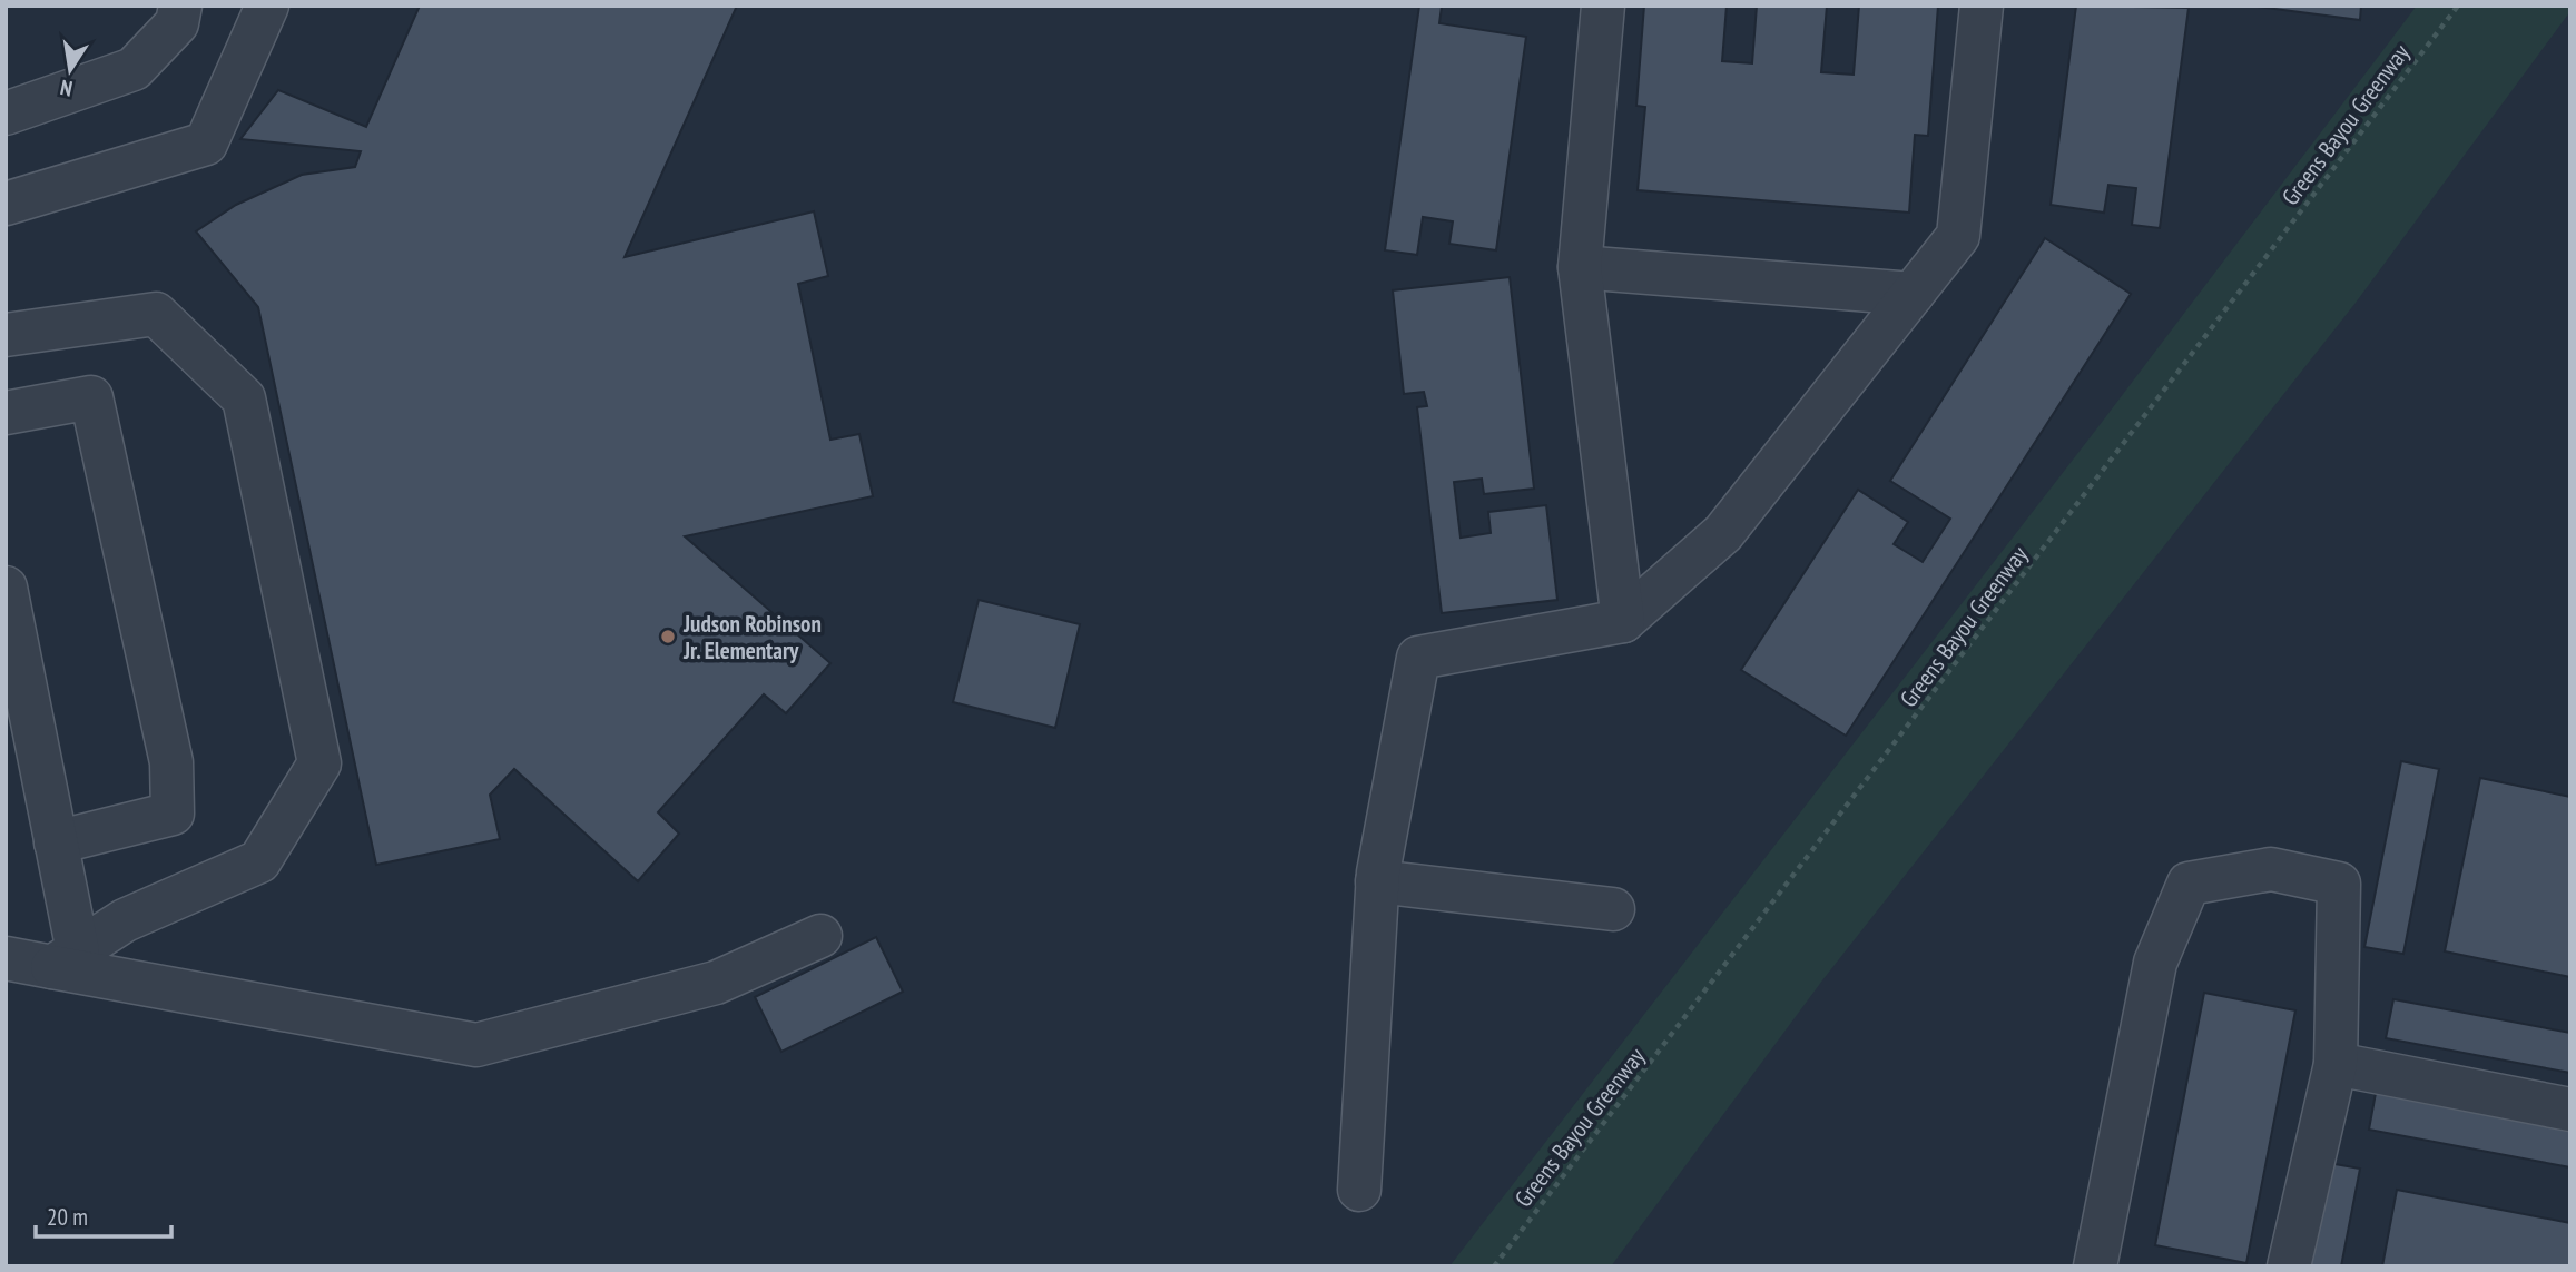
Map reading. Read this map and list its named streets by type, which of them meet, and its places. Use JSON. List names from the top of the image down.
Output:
{
  "streets": {
    "path": ["Greens Bayou Greenway"]
  },
  "places": ["Judson Robinson Jr. Elementary"],
  "scale_bar": "20 m",
  "north": "bottom"
}
